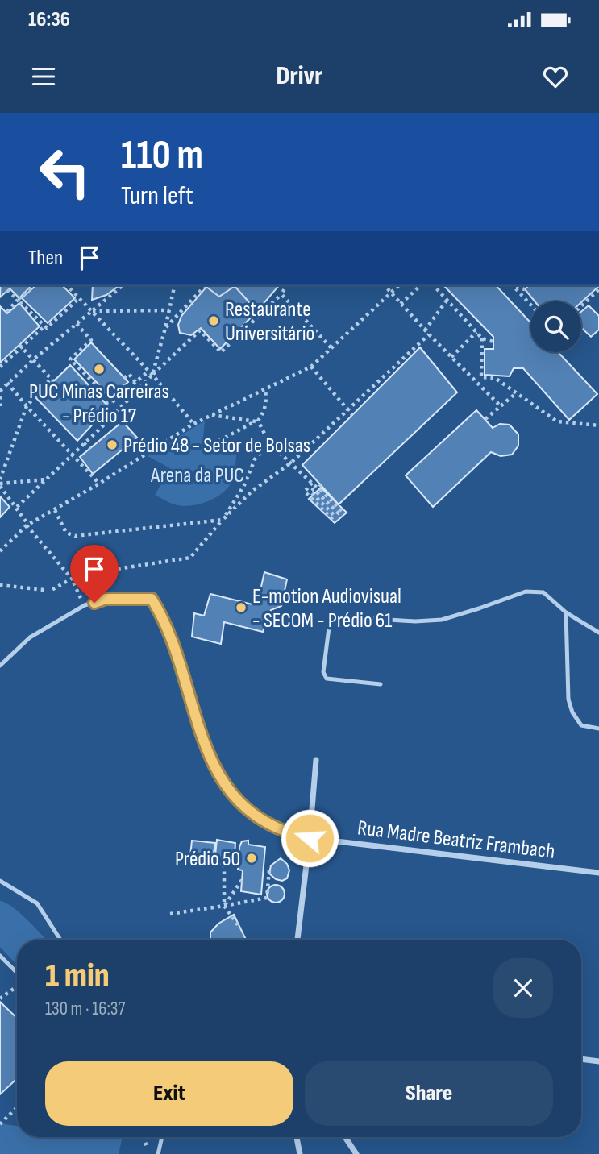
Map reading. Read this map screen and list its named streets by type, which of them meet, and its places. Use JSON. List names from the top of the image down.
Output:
{
  "streets": {
    "street": ["Rua Madre Beatriz Frambach"]
  },
  "parks": ["Arena da PUC"],
  "places": [
    "Restaurante Universitário",
    "PUC Minas Carreiras - Prédio 17",
    "Prédio 48 - Setor de Bolsas",
    "E-motion Audiovisual - SECOM - Prédio 61",
    "Prédio 50"
  ],
  "page": {
    "status": "16:36",
    "header": "Drivr",
    "turn": ["110 m", "Turn left"],
    "then": "Then",
    "heading": ["1 min", "130 m · 16:37"],
    "buttons": ["Exit", "Share"]
  }
}
